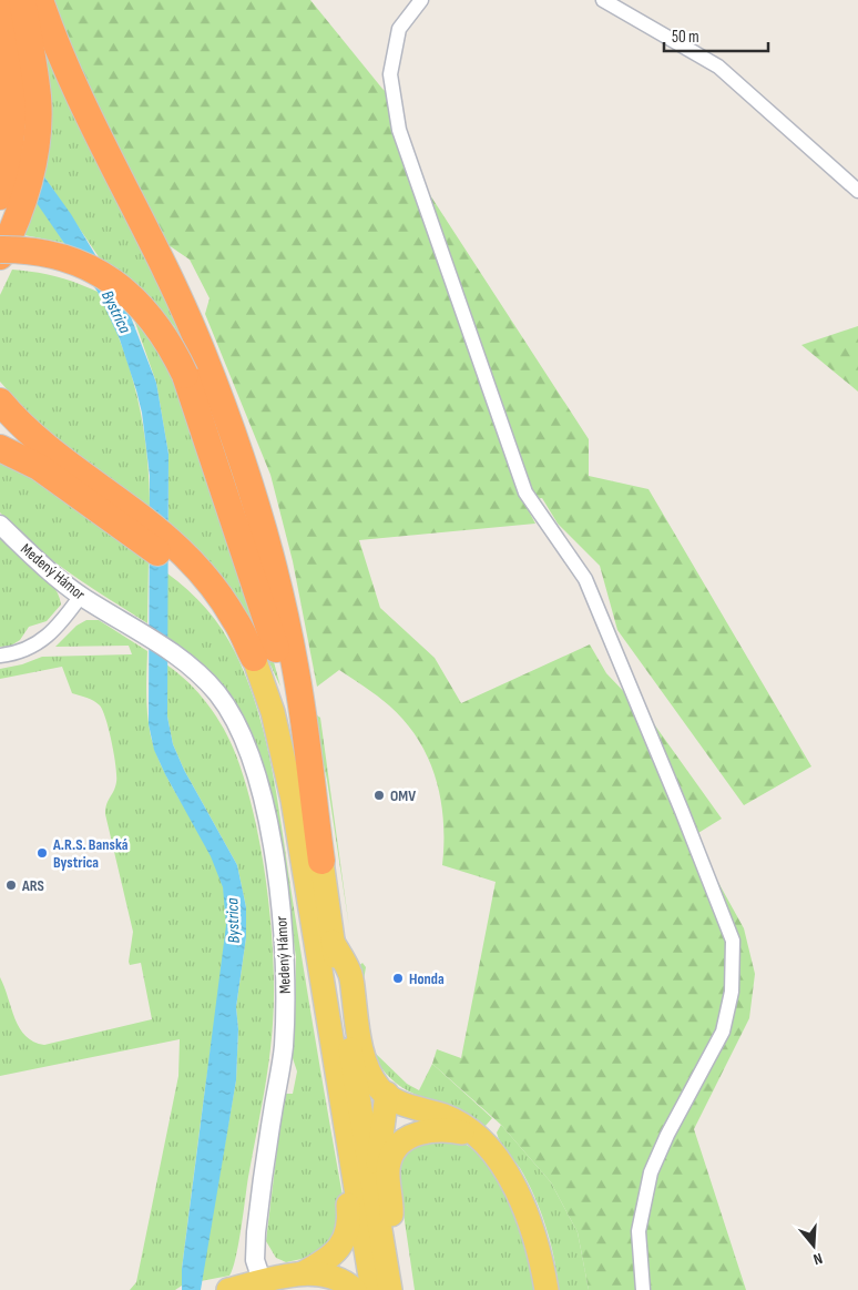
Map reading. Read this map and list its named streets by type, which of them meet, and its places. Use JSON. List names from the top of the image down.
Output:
{
  "streets": {
    "street": ["Medený Hámor"]
  },
  "water": ["Bystrica"],
  "places": [
    "OMV",
    "A.R.S. Banská Bystrica",
    "ARS",
    "Honda"
  ],
  "scale_bar": "50 m",
  "north": "bottom"
}
